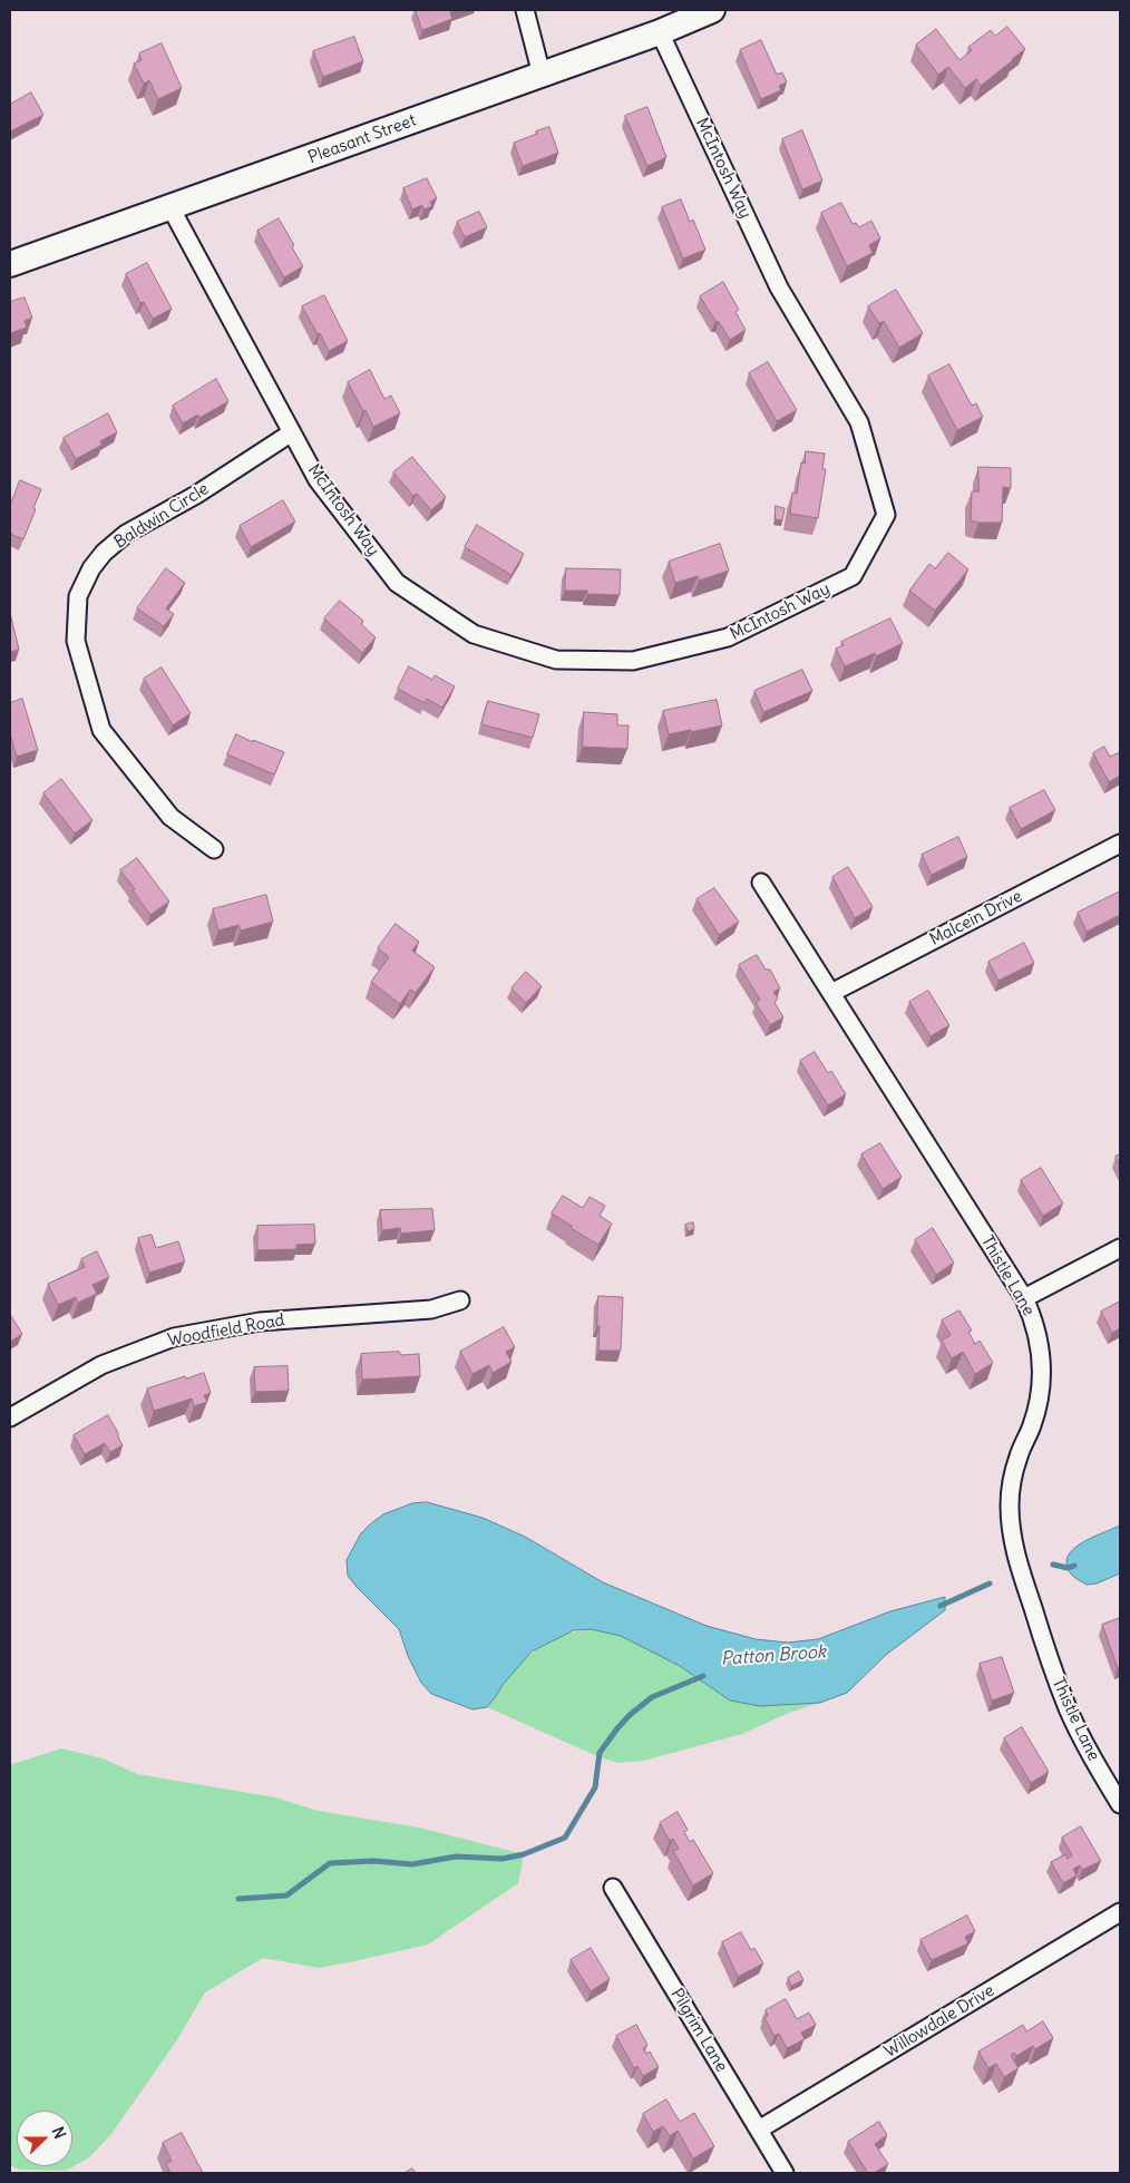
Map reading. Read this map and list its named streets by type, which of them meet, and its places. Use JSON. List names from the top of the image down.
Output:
{
  "streets": {
    "street": [
      "Pleasant Street",
      "McIntosh Way",
      "Baldwin Circle",
      "Malcein Drive",
      "Thistle Lane",
      "Woodfield Road",
      "Willowdale Drive",
      "Pilgrim Lane"
    ]
  },
  "crossings": [
    ["Pleasant Street", "McIntosh Way"],
    ["McIntosh Way", "Baldwin Circle"],
    ["Malcein Drive", "Thistle Lane"],
    ["Willowdale Drive", "Pilgrim Lane"]
  ],
  "water": ["Patton Brook"],
  "north": "right"
}
